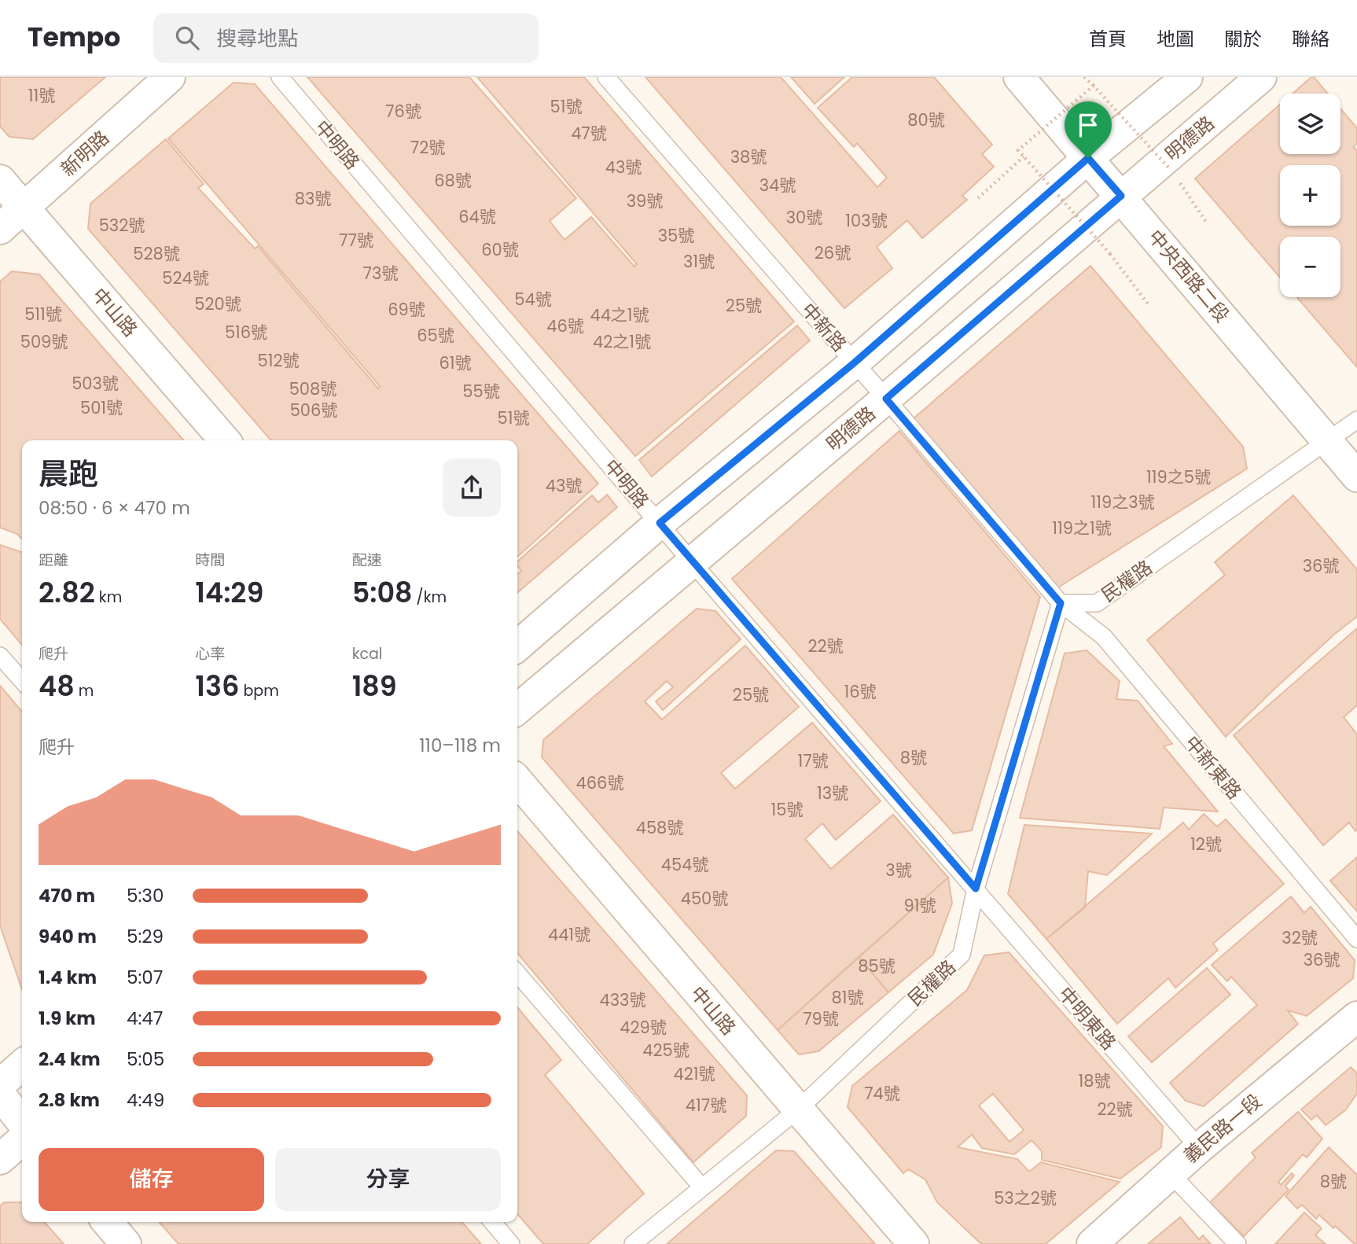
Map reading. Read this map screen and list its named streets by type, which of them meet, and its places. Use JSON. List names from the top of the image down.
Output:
{
  "streets": {
    "street": [
      "明德路",
      "新明路",
      "中央西路二段",
      "中山路",
      "義民路一段"
    ],
    "lane": [
      "中明路",
      "中新路",
      "民權路",
      "中新東路",
      "中明東路"
    ]
  },
  "crossings": [
    ["明德路", "中明路"],
    ["明德路", "中央西路二段"],
    ["明德路", "中新路"],
    ["中明路", "民權路"],
    ["中明路", "中明東路"],
    ["新明路", "中山路"],
    ["中央西路二段", "民權路"],
    ["中山路", "民權路"],
    ["中新路", "民權路"],
    ["中新路", "中新東路"],
    ["民權路", "中新東路"],
    ["民權路", "中明東路"],
    ["中明東路", "義民路一段"]
  ],
  "house_numbers": [
    "11號",
    "51號",
    "76號",
    "80號",
    "47號",
    "72號",
    "38號",
    "43號",
    "68號",
    "34號",
    "83號",
    "39號",
    "64號",
    "30號",
    "103號",
    "532號",
    "35號",
    "77號",
    "60號",
    "26號",
    "528號",
    "31號",
    "73號",
    "524號",
    "54號",
    "520號",
    "25號",
    "69號",
    "511號",
    "44之1號",
    "46號",
    "516號",
    "65號",
    "509號",
    "42之1號",
    "512號",
    "61號",
    "503號",
    "508號",
    "55號",
    "501號",
    "506號",
    "51號",
    "119之5號",
    "43號",
    "119之3號",
    "119之1號",
    "36號",
    "22號",
    "16號",
    "25號",
    "8號",
    "17號",
    "466號",
    "13號",
    "15號",
    "458號",
    "12號",
    "454號",
    "3號",
    "450號",
    "91號",
    "441號",
    "32號",
    "36號",
    "85號",
    "81號",
    "433號",
    "79號",
    "429號",
    "425號",
    "421號",
    "18號",
    "74號",
    "417號",
    "22號",
    "8號",
    "53之2號"
  ],
  "page": {
    "header": "Tempo",
    "search": "搜尋地點",
    "nav": [
      "首頁",
      "地圖",
      "關於",
      "聯絡"
    ],
    "map_buttons": ["+", "−"],
    "heading": ["晨跑", "08:50 · 6 × 470 m"],
    "stats": [
      ["距離", "2.82 km"],
      ["時間", "14:29"],
      ["配速", "5:08 /km"],
      ["爬升", "48 m"],
      ["心率", "136 bpm"],
      ["kcal", "189"]
    ],
    "chart": ["爬升", "110–118 m"],
    "list": [
      {
        "name": "470 m",
        "note": "5:30"
      },
      {
        "name": "940 m",
        "note": "5:29"
      },
      {
        "name": "1.4 km",
        "note": "5:07"
      },
      {
        "name": "1.9 km",
        "note": "4:47"
      },
      {
        "name": "2.4 km",
        "note": "5:05"
      },
      {
        "name": "2.8 km",
        "note": "4:49"
      }
    ],
    "buttons": ["儲存", "分享"]
  }
}
